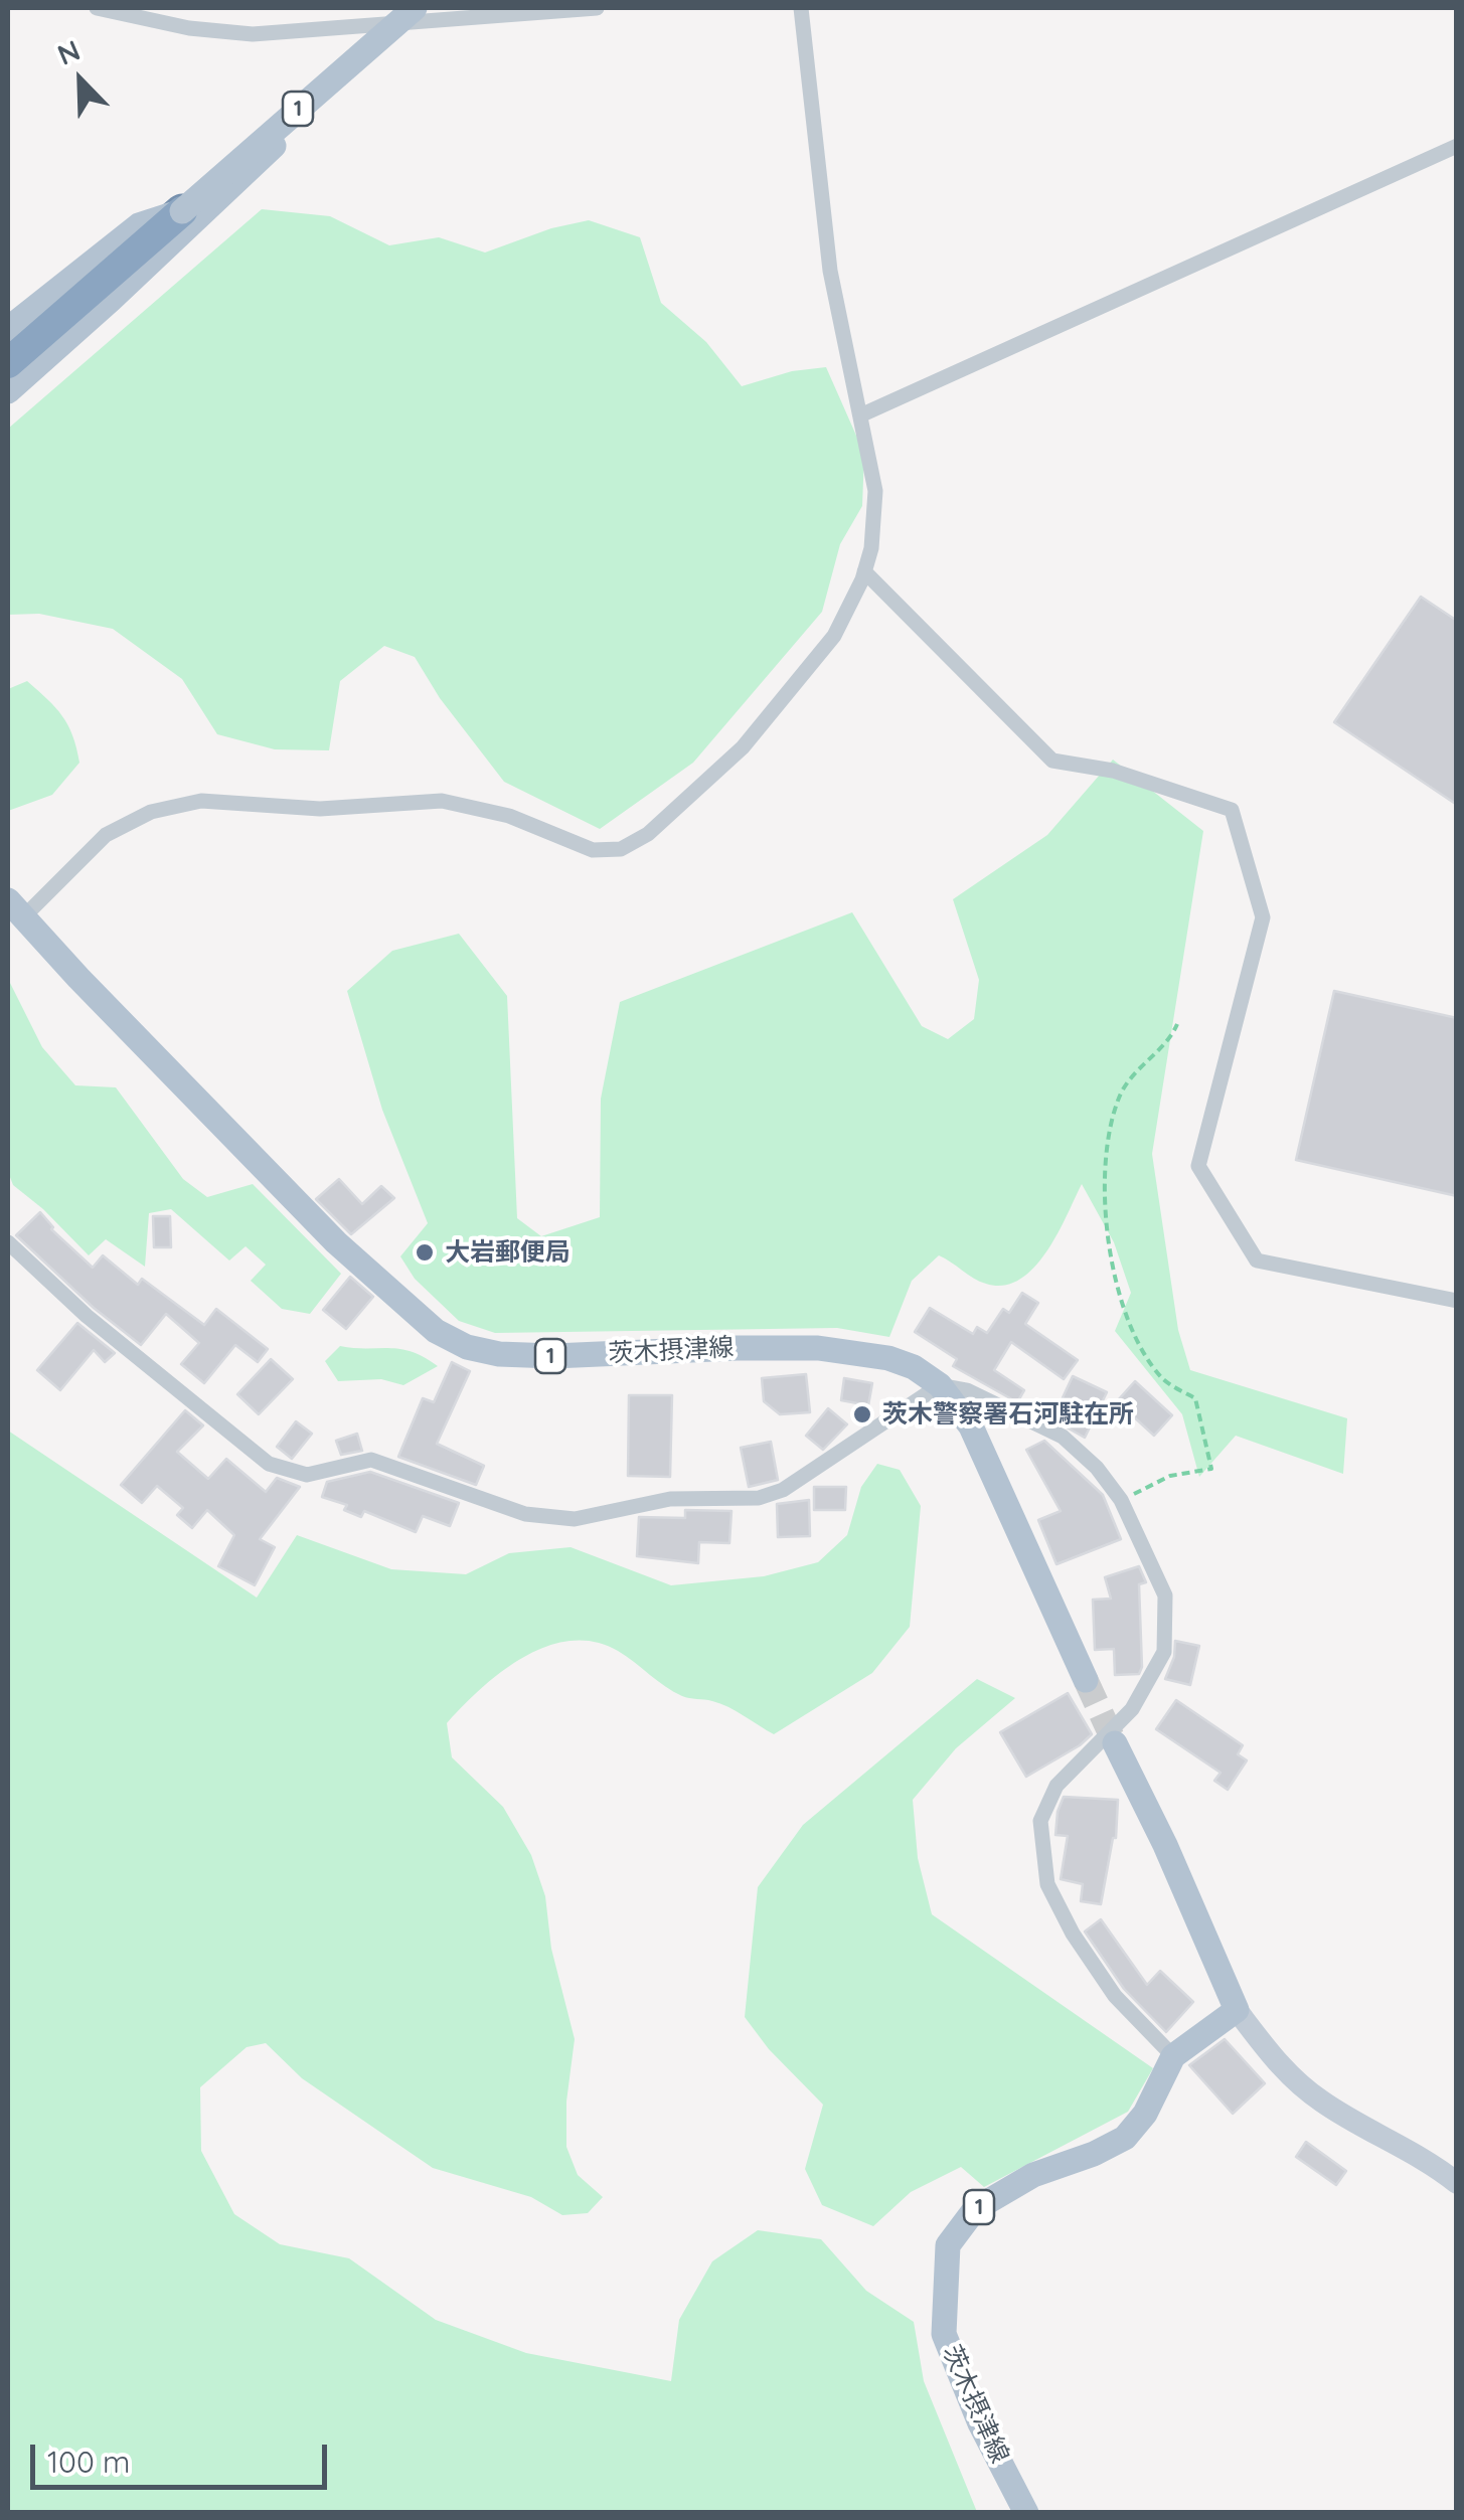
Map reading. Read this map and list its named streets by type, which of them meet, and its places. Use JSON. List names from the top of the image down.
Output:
{
  "streets": {
    "main road": ["1", "茨木摂津線"]
  },
  "places": ["大岩郵便局", "茨木警察署石河駐在所"],
  "scale_bar": "100 m",
  "north": "top left"
}
